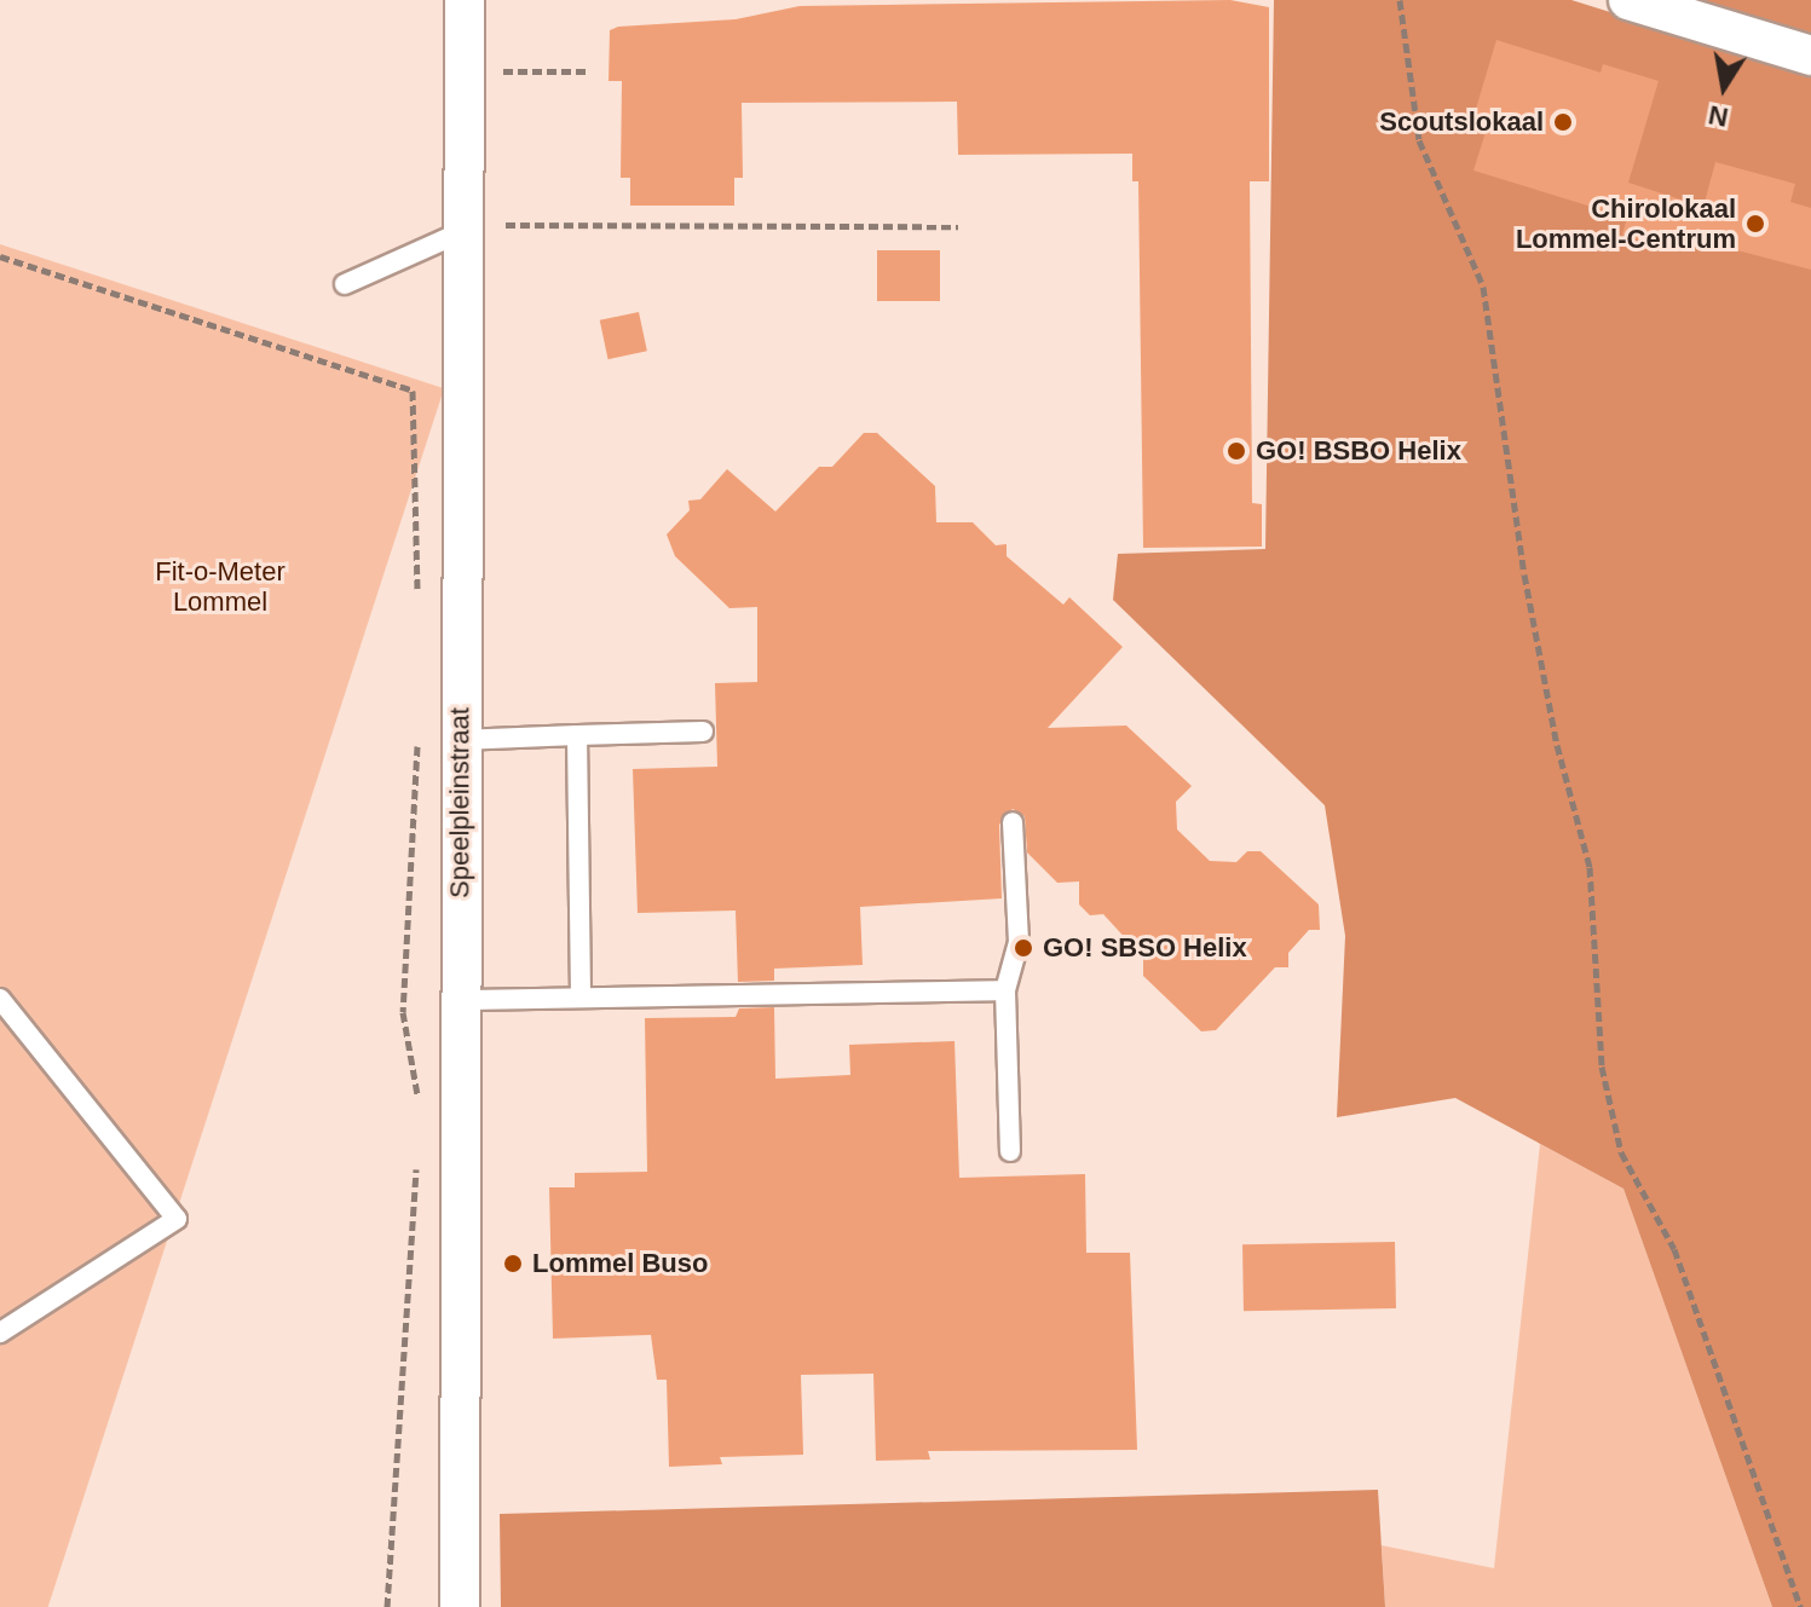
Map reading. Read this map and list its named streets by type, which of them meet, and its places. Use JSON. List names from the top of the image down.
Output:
{
  "streets": {
    "street": ["Speelpleinstraat"]
  },
  "parks": ["Fit-o-Meter Lommel"],
  "places": [
    "Scoutslokaal",
    "Chirolokaal Lommel-Centrum",
    "GO! BSBO Helix",
    "GO! SBSO Helix",
    "Lommel Buso"
  ],
  "north": "bottom"
}
